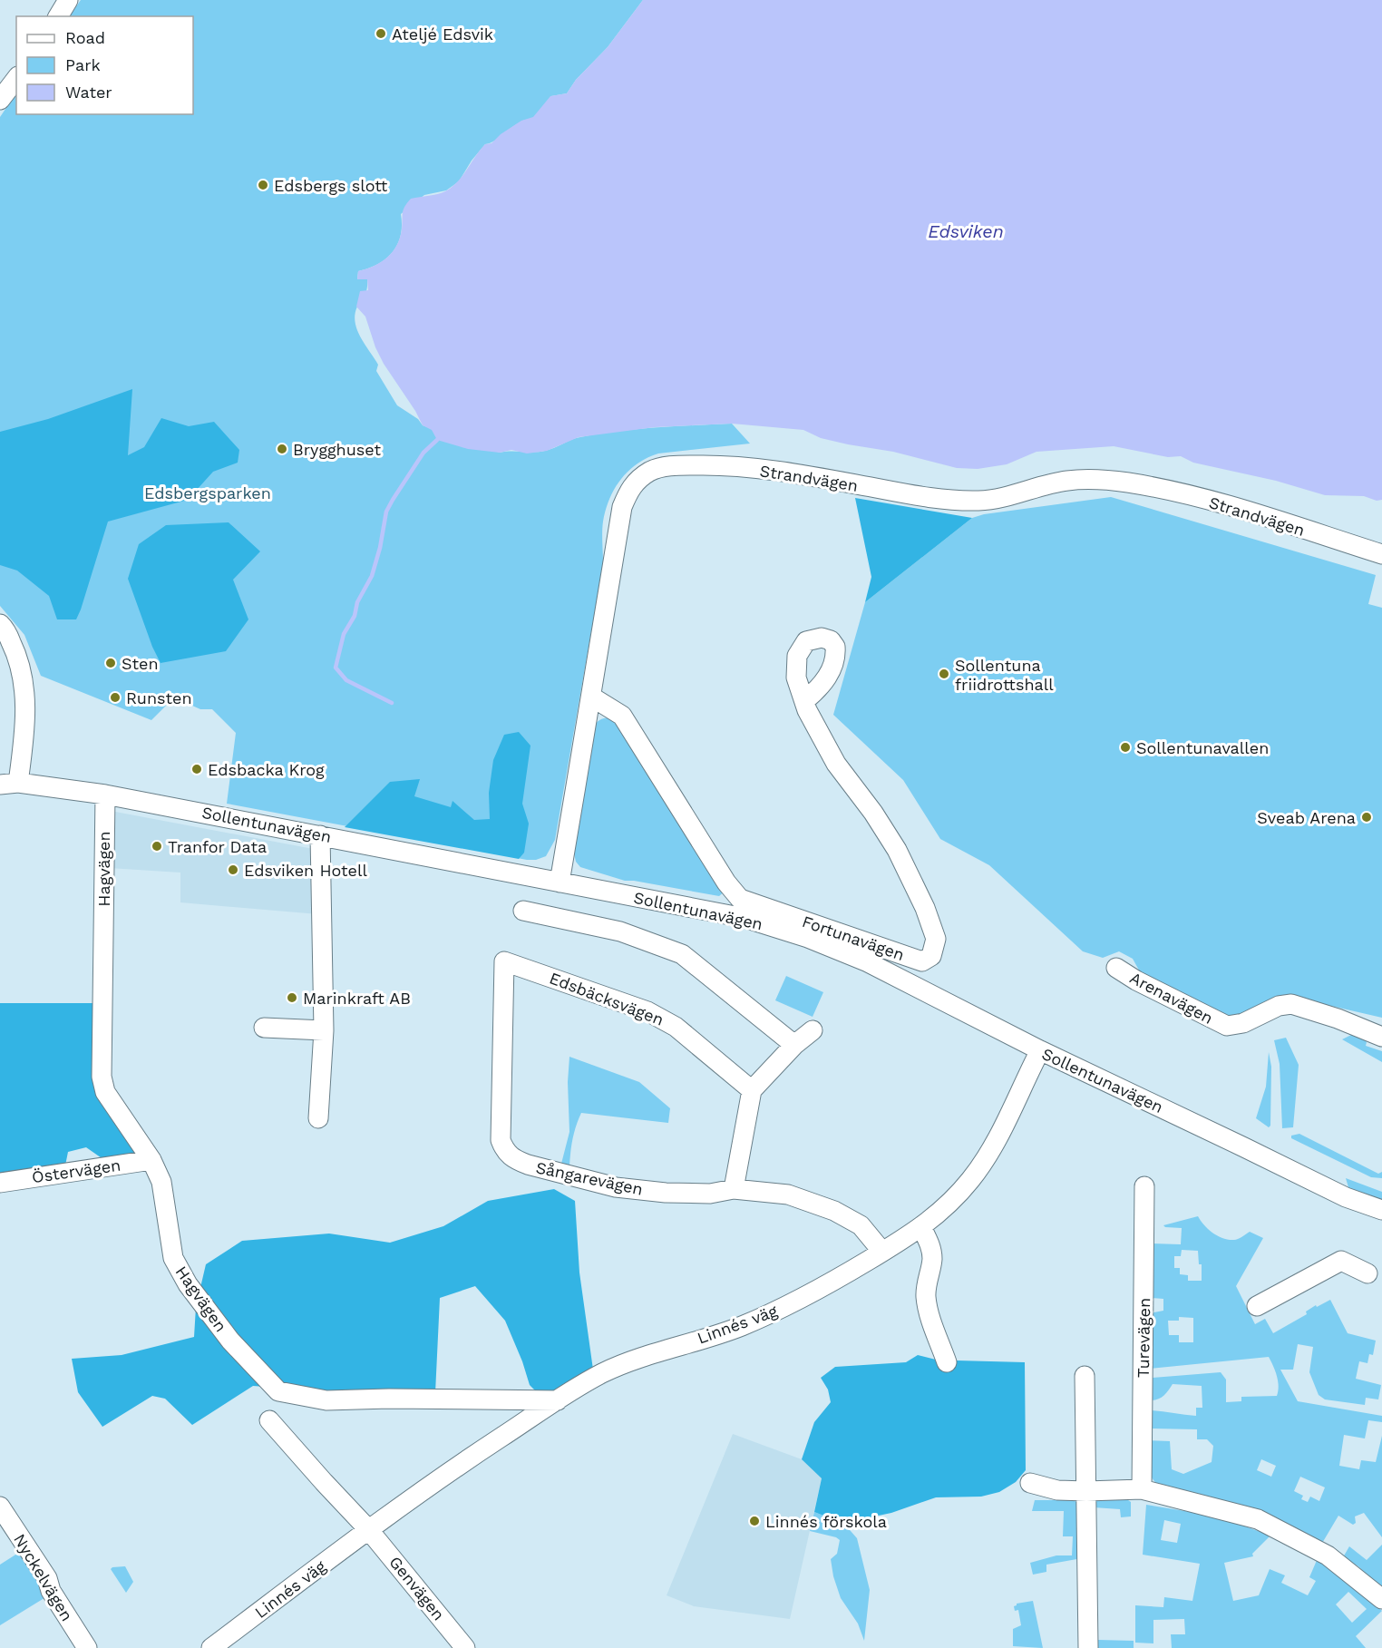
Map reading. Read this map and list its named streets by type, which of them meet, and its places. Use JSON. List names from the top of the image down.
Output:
{
  "streets": {
    "street": [
      "Strandvägen",
      "Sollentunavägen",
      "Hagvägen",
      "Fortunavägen",
      "Arenavägen",
      "Edsbäcksvägen",
      "Östervägen",
      "Sångarevägen",
      "Linnés väg",
      "Turevägen",
      "Nyckelvägen",
      "Genvägen"
    ]
  },
  "crossings": [
    ["Strandvägen", "Sollentunavägen"],
    ["Strandvägen", "Fortunavägen"],
    ["Sollentunavägen", "Hagvägen"],
    ["Sollentunavägen", "Linnés väg"],
    ["Hagvägen", "Östervägen"],
    ["Hagvägen", "Linnés väg"],
    ["Edsbäcksvägen", "Sångarevägen"],
    ["Sångarevägen", "Linnés väg"],
    ["Linnés väg", "Genvägen"]
  ],
  "water": ["Edsviken"],
  "parks": ["Edsbergsparken"],
  "places": [
    "Ateljé Edsvik",
    "Edsbergs slott",
    "Brygghuset",
    "Sten",
    "Sollentuna friidrottshall",
    "Runsten",
    "Sollentunavallen",
    "Edsbacka Krog",
    "Sveab Arena",
    "Tranfor Data",
    "Edsviken Hotell",
    "Marinkraft AB",
    "Linnés förskola"
  ],
  "legend": ["Road", "Park", "Water"]
}
